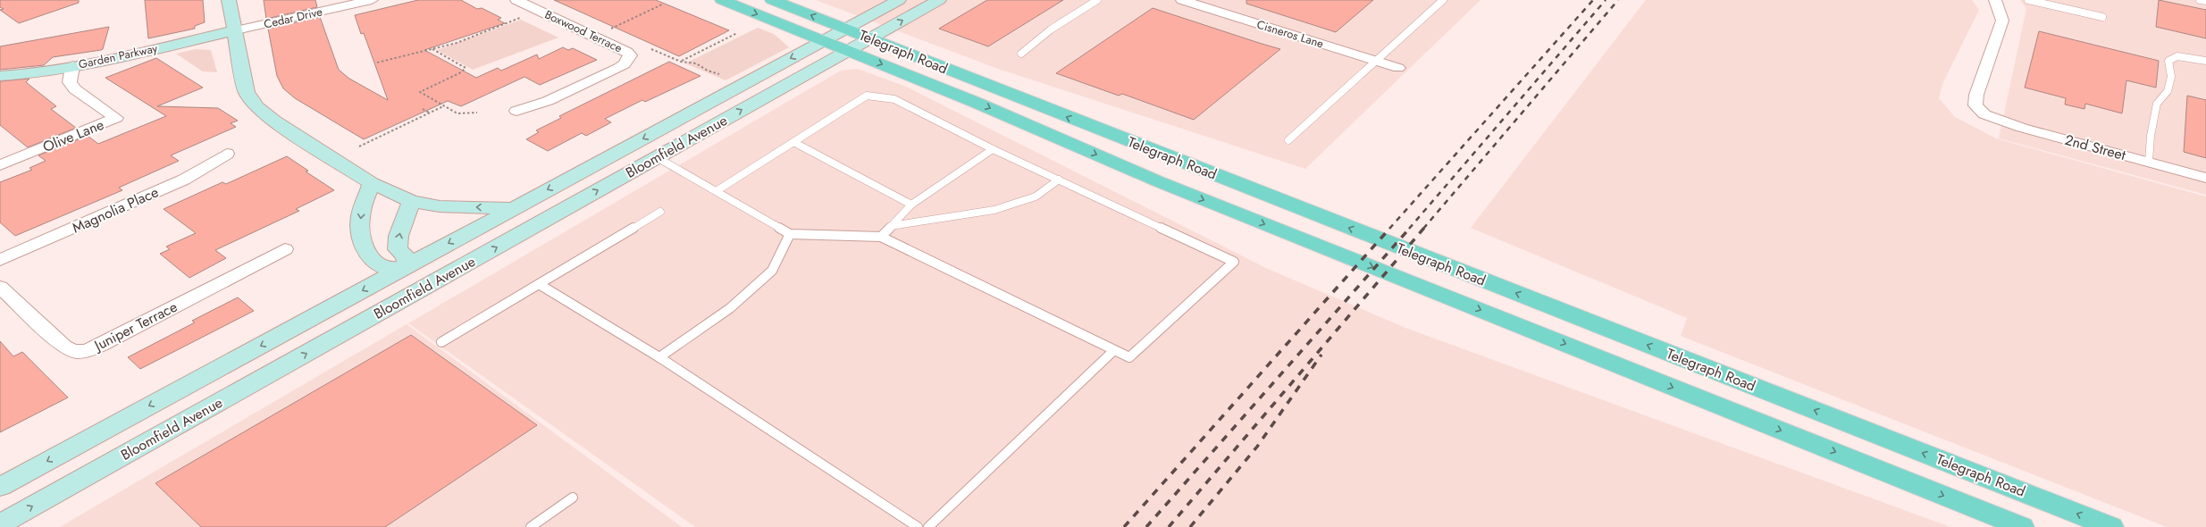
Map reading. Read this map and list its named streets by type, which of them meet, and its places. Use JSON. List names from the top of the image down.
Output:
{
  "streets": {
    "main road": ["Telegraph Road", "Garden Parkway", "Bloomfield Avenue"],
    "street": [
      "Cedar Drive",
      "Boxwood Terrace",
      "Cisneros Lane",
      "Olive Lane",
      "2nd Street",
      "Magnolia Place",
      "Juniper Terrace"
    ]
  },
  "crossings": [
    ["Cedar Drive", "Garden Parkway"],
    ["Telegraph Road", "Bloomfield Avenue"],
    ["Garden Parkway", "Olive Lane"]
  ]
}
